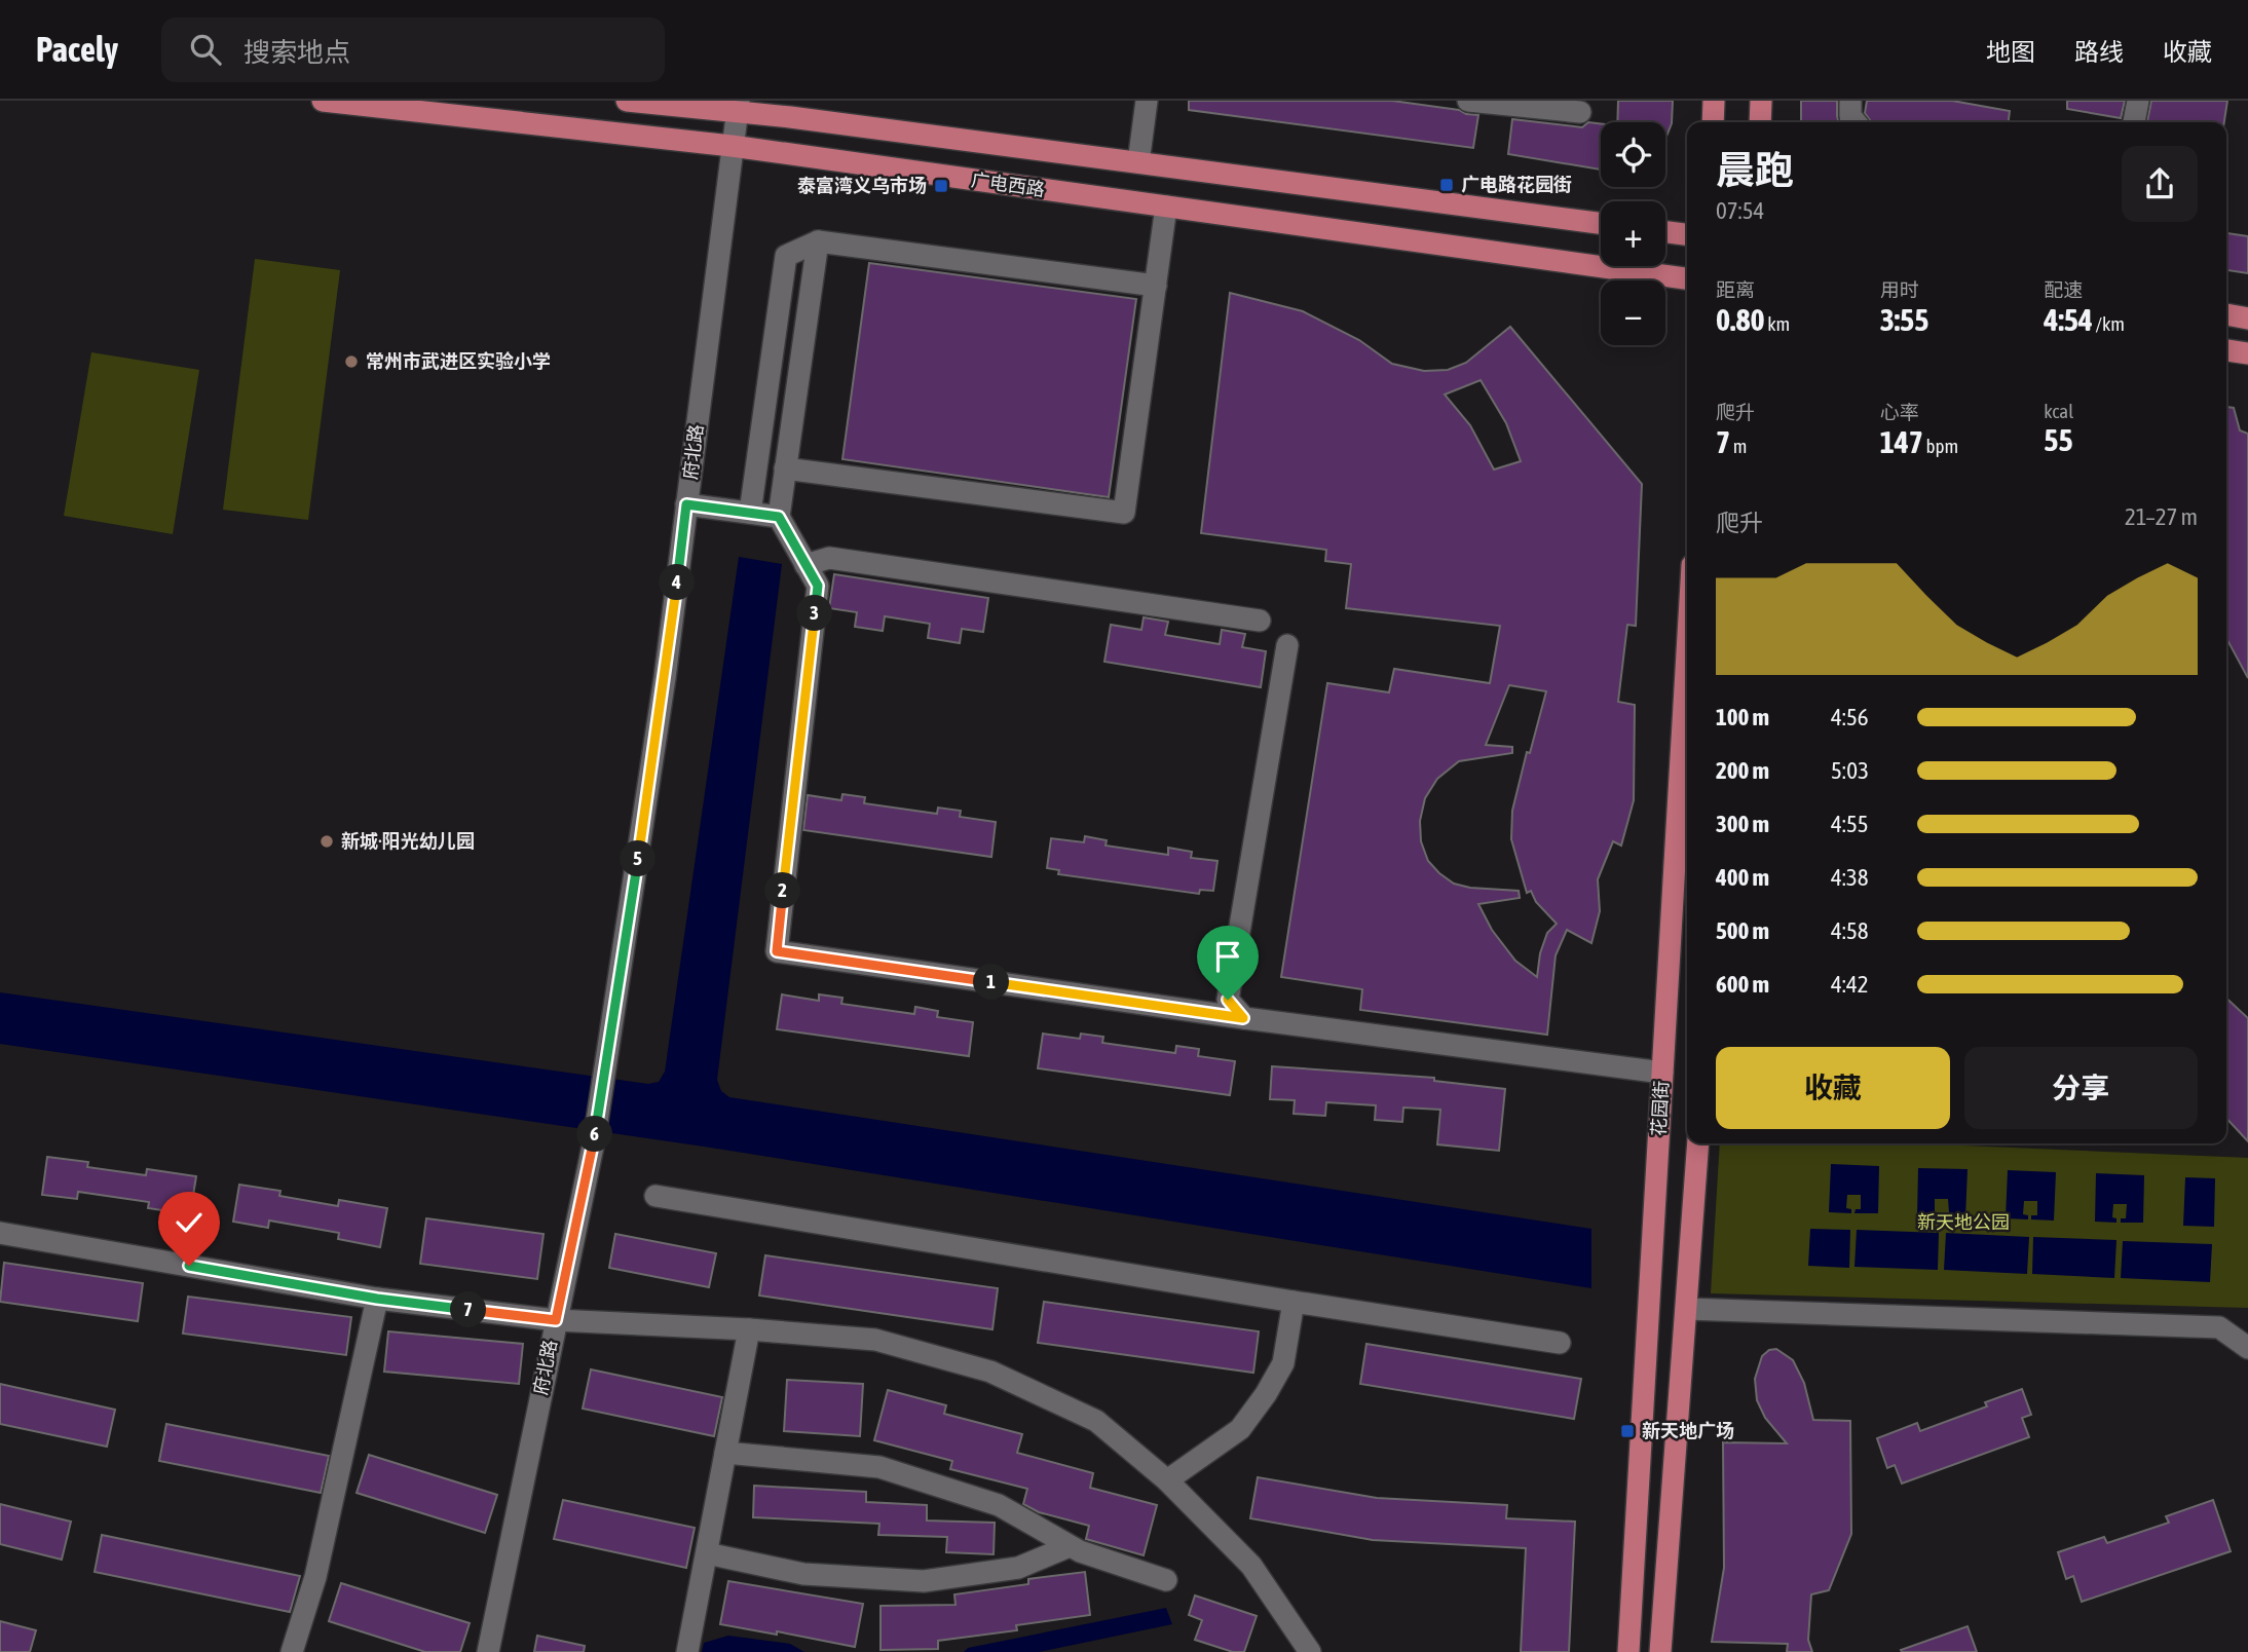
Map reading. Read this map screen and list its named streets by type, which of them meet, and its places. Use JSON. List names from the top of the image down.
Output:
{
  "streets": {
    "main road": ["广电西路", "花园街"],
    "street": ["府北路"]
  },
  "crossings": [
    ["广电西路", "府北路"]
  ],
  "parks": ["新天地公园"],
  "places": {
    "transit": ["广电路花园街", "泰富湾义乌市场", "新天地广场"],
    "other": ["常州市武进区实验小学", "新城·阳光幼儿园"]
  },
  "page": {
    "header": "Pacely",
    "search": "搜索地点",
    "nav": ["地图", "路线", "收藏"],
    "map_buttons": ["+", "−"],
    "heading": ["晨跑", "07:54"],
    "stats": [
      ["距离", "0.80 km"],
      ["用时", "3:55"],
      ["配速", "4:54 /km"],
      ["爬升", "7 m"],
      ["心率", "147 bpm"],
      ["kcal", "55"]
    ],
    "chart": ["爬升", "21–27 m"],
    "pins": [
      "4",
      "3",
      "5",
      "2",
      "1",
      "6",
      "7"
    ],
    "list": [
      {
        "name": "100 m",
        "note": "4:56"
      },
      {
        "name": "200 m",
        "note": "5:03"
      },
      {
        "name": "300 m",
        "note": "4:55"
      },
      {
        "name": "400 m",
        "note": "4:38"
      },
      {
        "name": "500 m",
        "note": "4:58"
      },
      {
        "name": "600 m",
        "note": "4:42"
      }
    ],
    "buttons": ["收藏", "分享"]
  }
}
